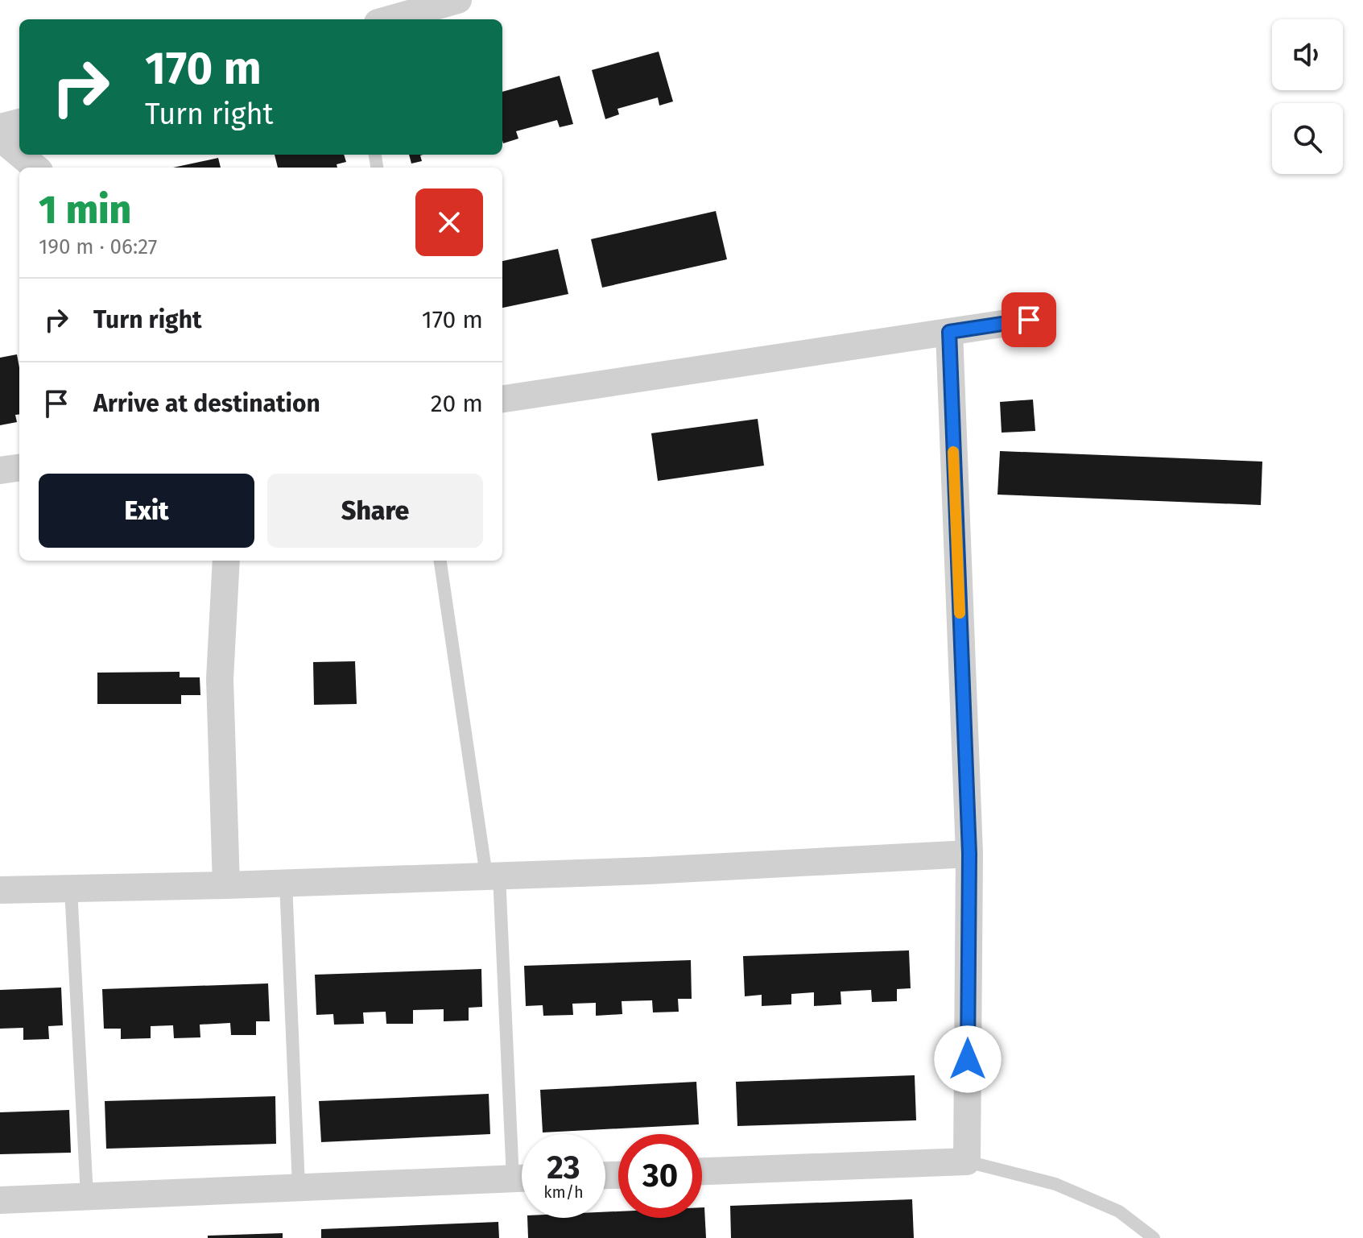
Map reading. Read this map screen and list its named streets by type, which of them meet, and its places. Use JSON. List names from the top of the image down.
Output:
{
  "page": {
    "turn": ["170 m", "Turn right"],
    "heading": ["1 min", "190 m · 06:27"],
    "list": [
      {
        "name": "Turn right",
        "value": "170 m"
      },
      {
        "name": "Arrive at destination",
        "value": "20 m"
      }
    ],
    "buttons": ["Exit", "Share"],
    "speed": "23 km/h",
    "limit": "30"
  }
}
